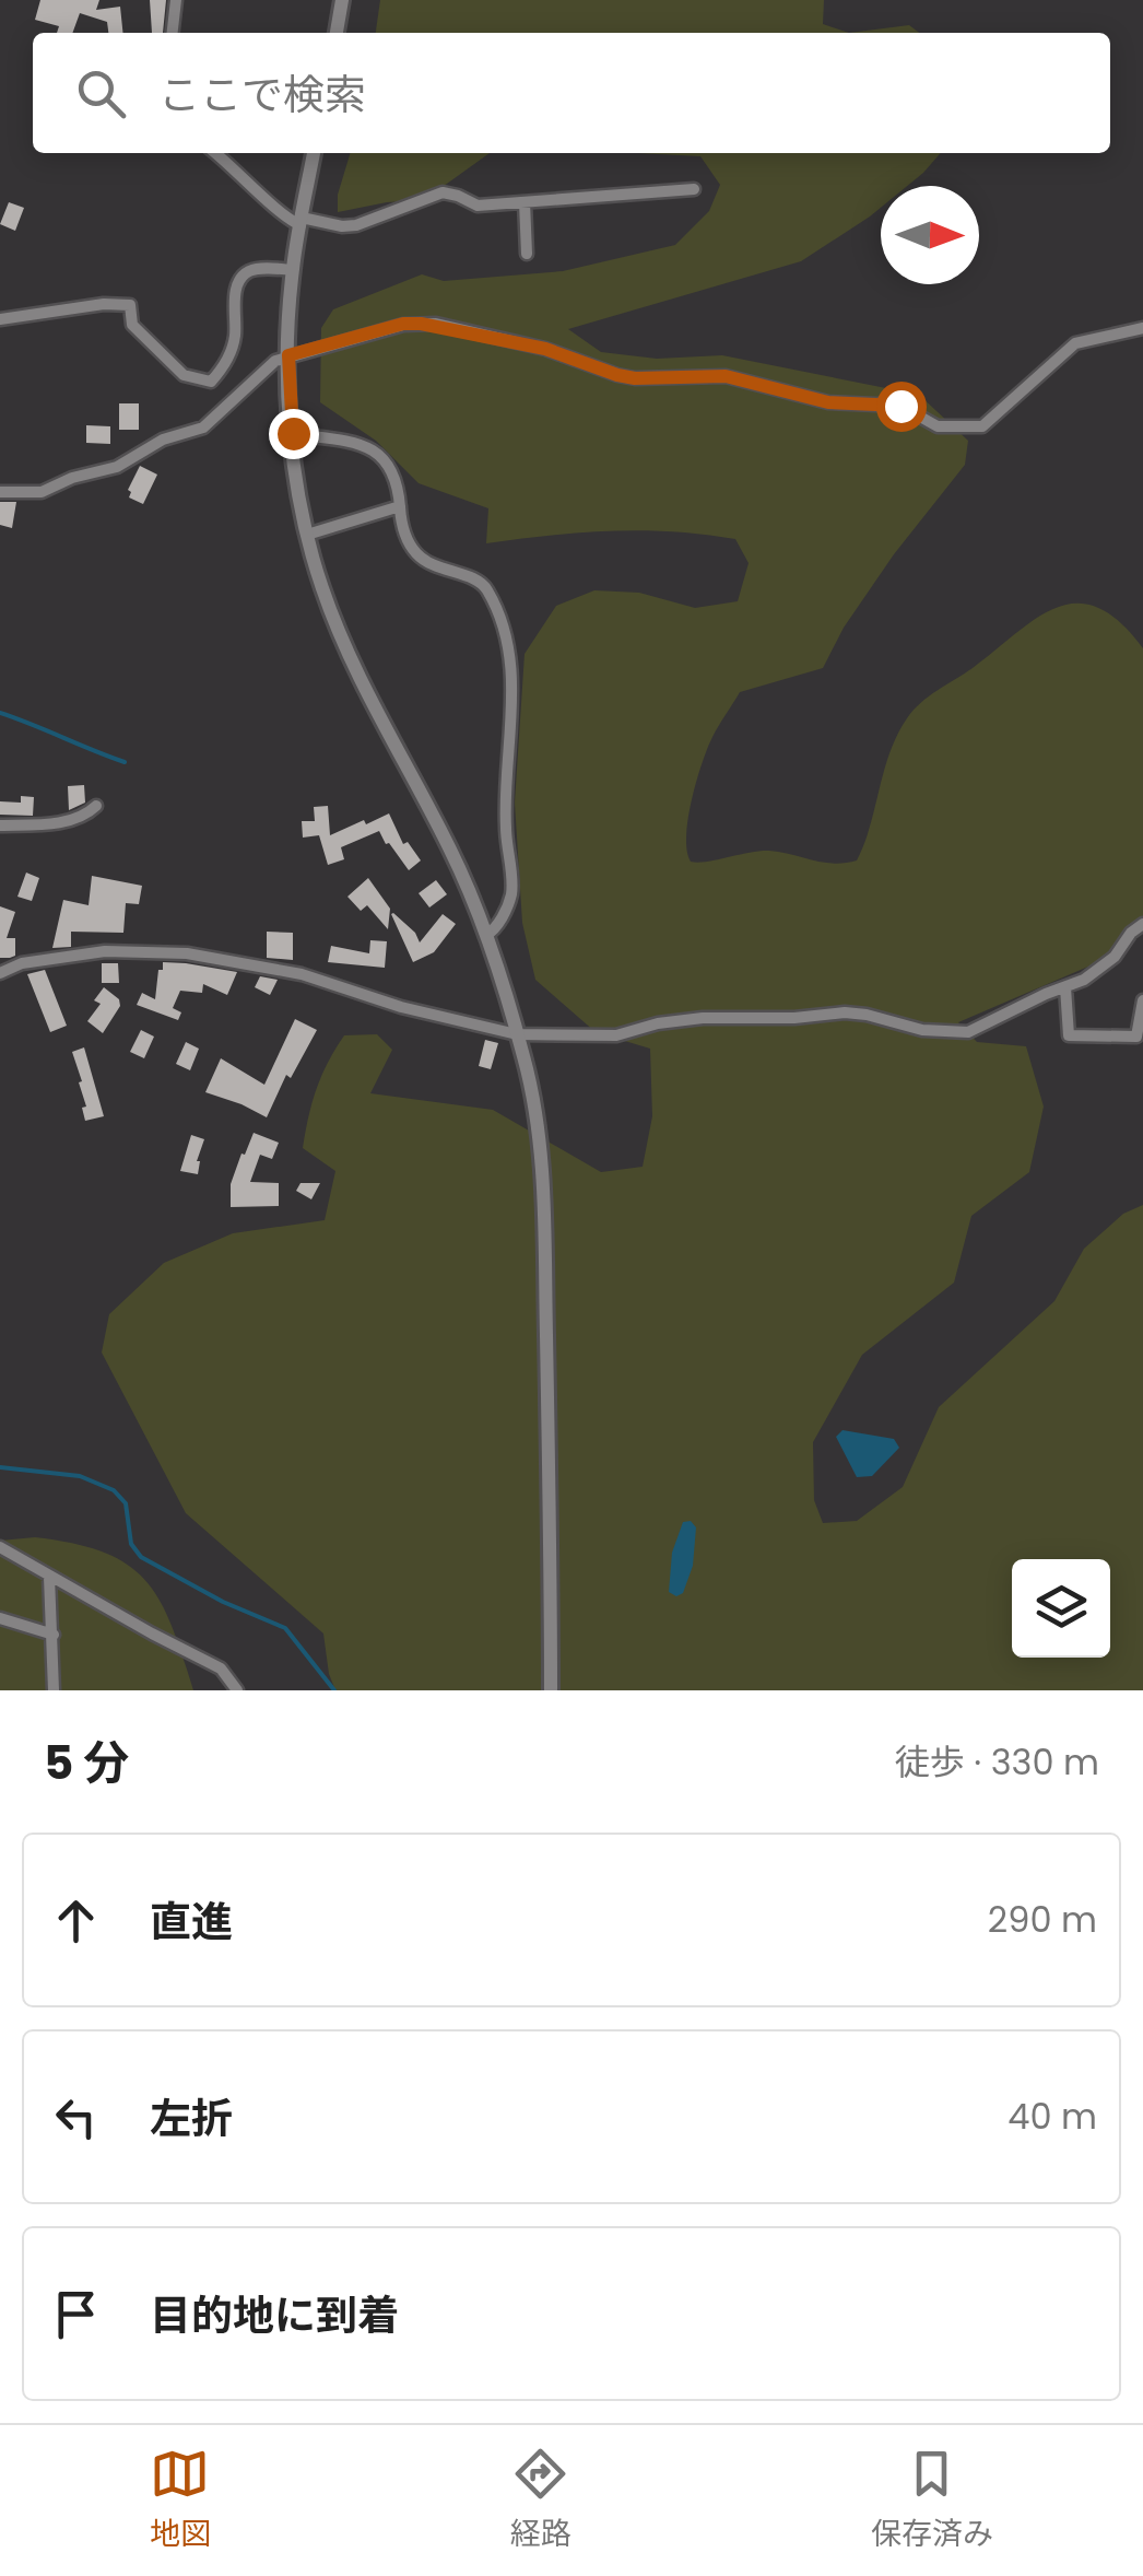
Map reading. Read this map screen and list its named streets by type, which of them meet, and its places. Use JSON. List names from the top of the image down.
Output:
{
  "north": "right",
  "page": {
    "search": "ここで検索",
    "heading": ["5 分", "徒歩 · 330 m"],
    "list": [
      ["直進", "290 m"],
      ["左折", "40 m"],
      "目的地に到着"
    ],
    "nav": ["地図", "経路", "保存済み"]
  }
}
